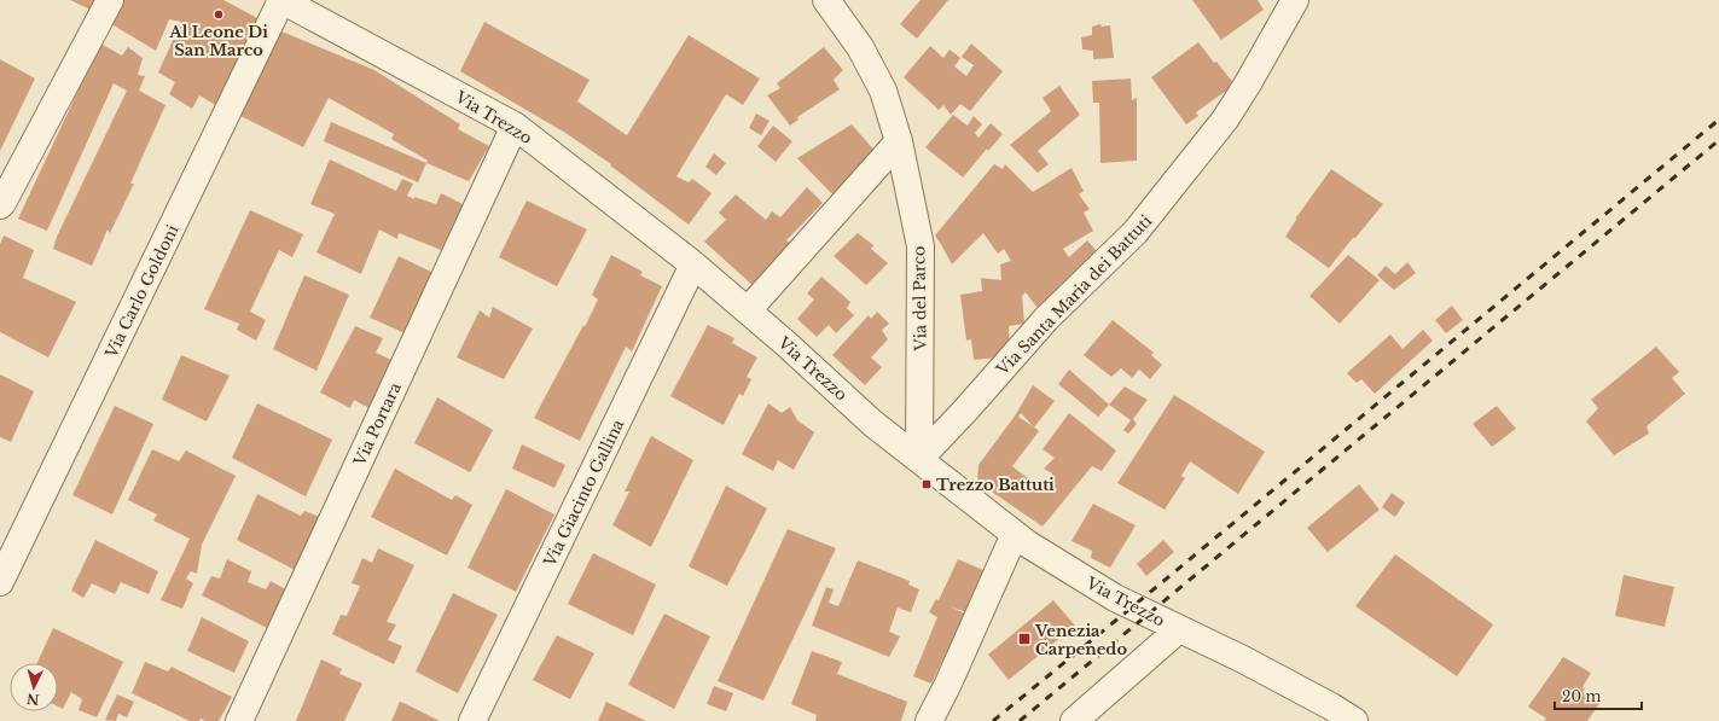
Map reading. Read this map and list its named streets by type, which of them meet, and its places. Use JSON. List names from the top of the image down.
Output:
{
  "streets": {
    "street": [
      "Via Trezzo",
      "Via Carlo Goldoni",
      "Via Santa Maria dei Battuti",
      "Via del Parco",
      "Via Portara",
      "Via Giacinto Gallina"
    ]
  },
  "crossings": [
    ["Via Trezzo", "Via Carlo Goldoni"],
    ["Via Trezzo", "Via Santa Maria dei Battuti"],
    ["Via Trezzo", "Via del Parco"],
    ["Via Trezzo", "Via Portara"],
    ["Via Trezzo", "Via Giacinto Gallina"],
    ["Via Santa Maria dei Battuti", "Via del Parco"]
  ],
  "places": {
    "other": ["Al Leone Di San Marco"],
    "transit": ["Trezzo Battuti", "Venezia Carpenedo"]
  },
  "scale_bar": "20 m",
  "north": "bottom"
}
